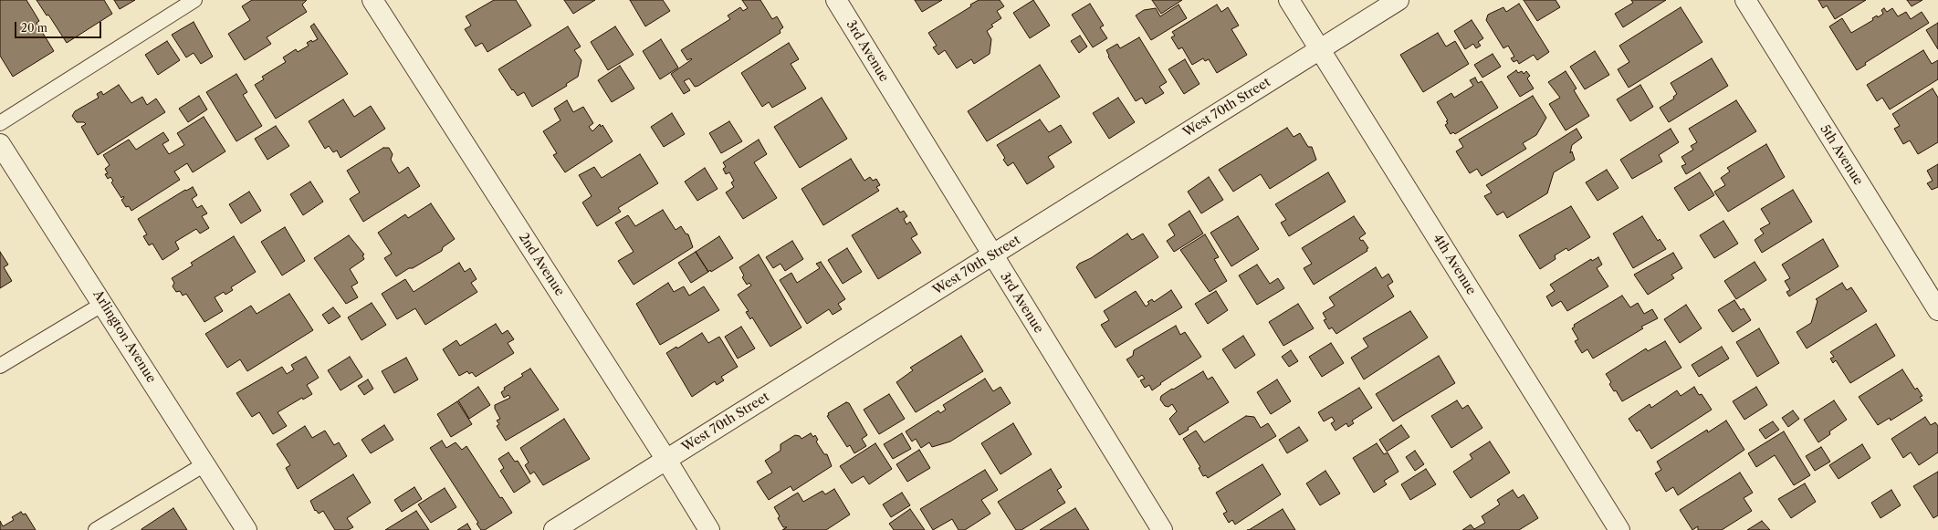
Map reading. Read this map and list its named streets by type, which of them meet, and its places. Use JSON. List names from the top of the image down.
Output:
{
  "streets": {
    "street": [
      "3rd Avenue",
      "West 70th Street",
      "5th Avenue",
      "2nd Avenue",
      "4th Avenue",
      "Arlington Avenue"
    ]
  },
  "crossings": [
    ["3rd Avenue", "West 70th Street"],
    ["West 70th Street", "2nd Avenue"],
    ["West 70th Street", "4th Avenue"]
  ],
  "scale_bar": "20 m"
}
